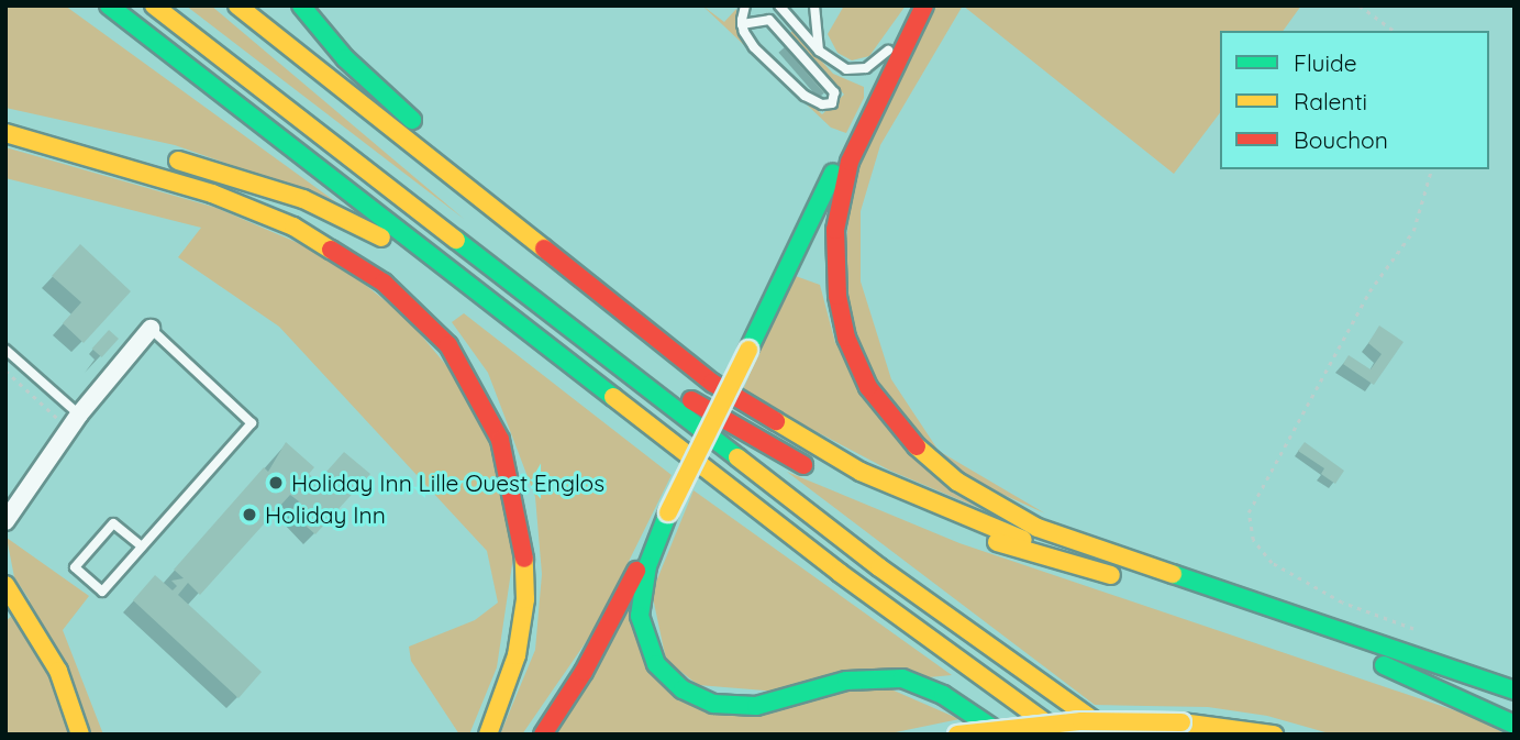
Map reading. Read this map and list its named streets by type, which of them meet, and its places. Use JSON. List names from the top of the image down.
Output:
{
  "places": ["Holiday Inn Lille Ouest Englos", "Holiday Inn"],
  "legend": ["Fluide", "Ralenti", "Bouchon"]
}
